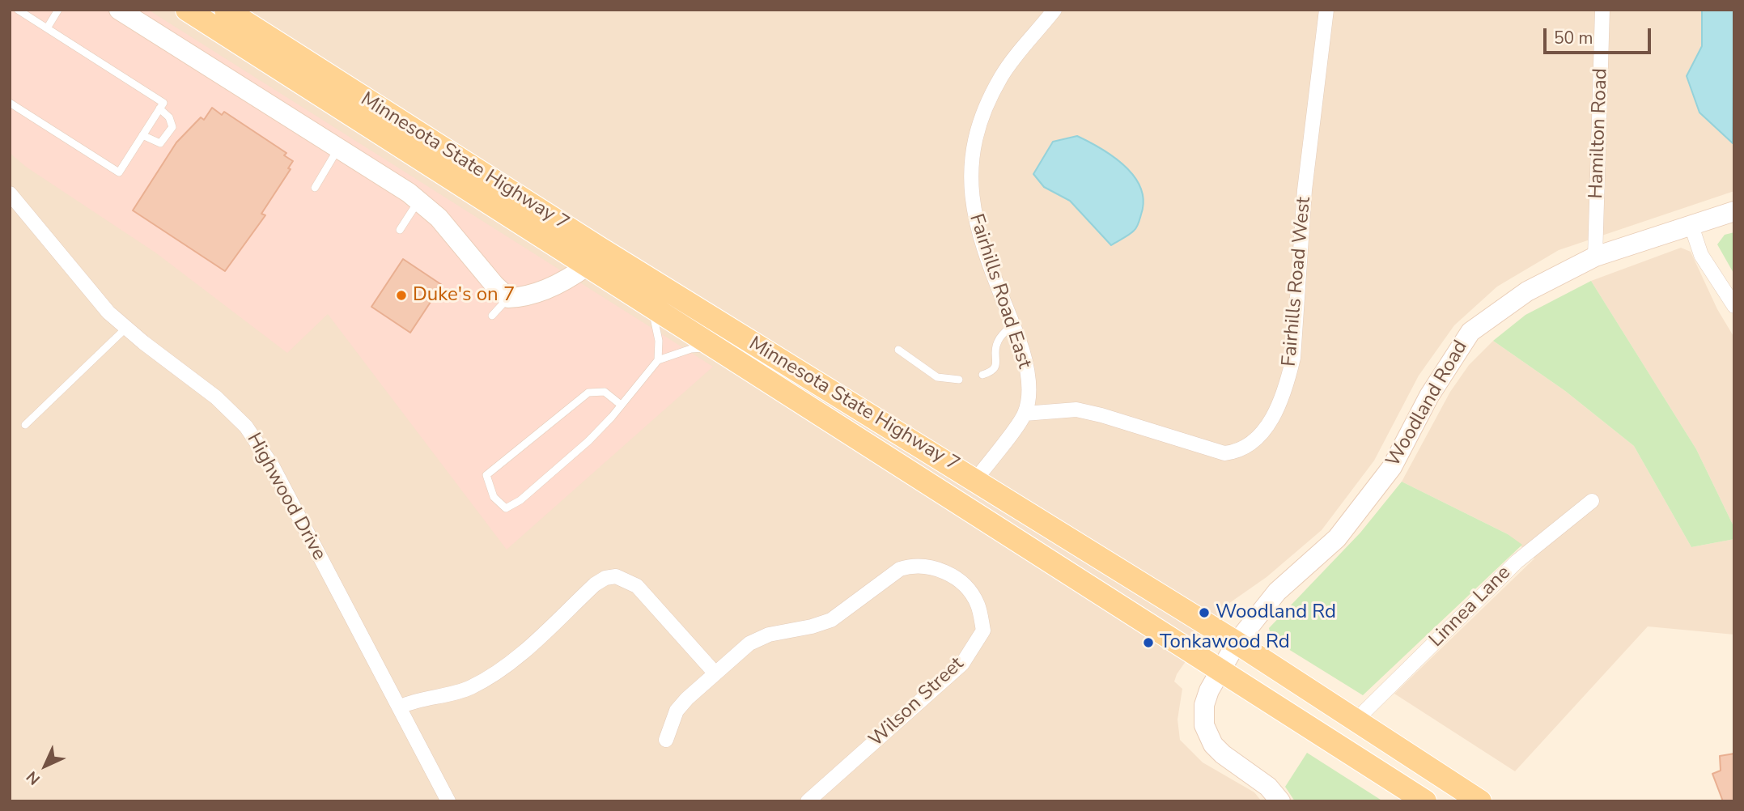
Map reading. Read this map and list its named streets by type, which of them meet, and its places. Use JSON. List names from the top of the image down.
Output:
{
  "streets": {
    "main road": ["Minnesota State Highway 7"],
    "street": [
      "Hamilton Road",
      "Fairhills Road West",
      "Fairhills Road East",
      "Woodland Road",
      "Highwood Drive",
      "Linnea Lane",
      "Wilson Street"
    ]
  },
  "crossings": [
    ["Hamilton Road", "Woodland Road"],
    ["Minnesota State Highway 7", "Woodland Road"],
    ["Minnesota State Highway 7", "Linnea Lane"],
    ["Fairhills Road West", "Fairhills Road East"]
  ],
  "places": ["Duke's on 7", "Woodland Rd", "Tonkawood Rd"],
  "scale_bar": "50 m",
  "north": "bottom left"
}
